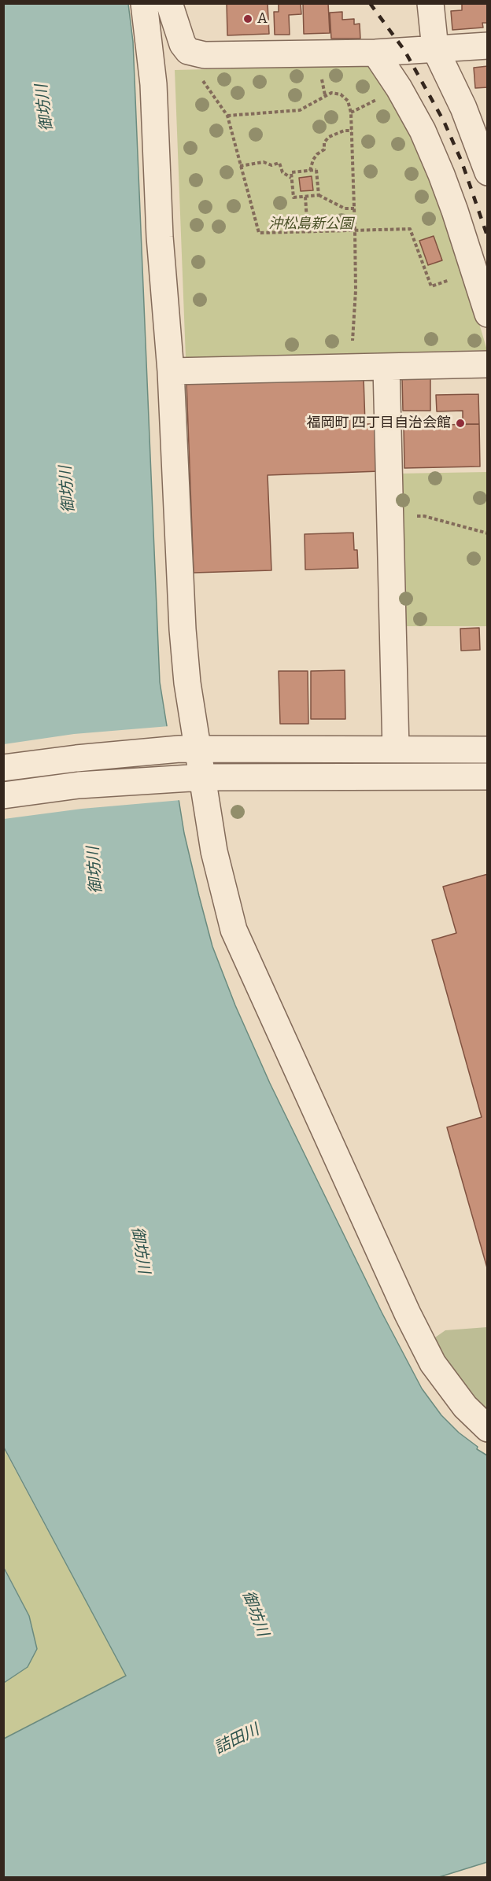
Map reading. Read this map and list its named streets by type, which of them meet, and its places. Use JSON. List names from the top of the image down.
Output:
{
  "water": ["御坊川", "詰田川"],
  "parks": ["沖松島新公園"],
  "places": ["A", "福岡町 四丁目自治会館"]
}
